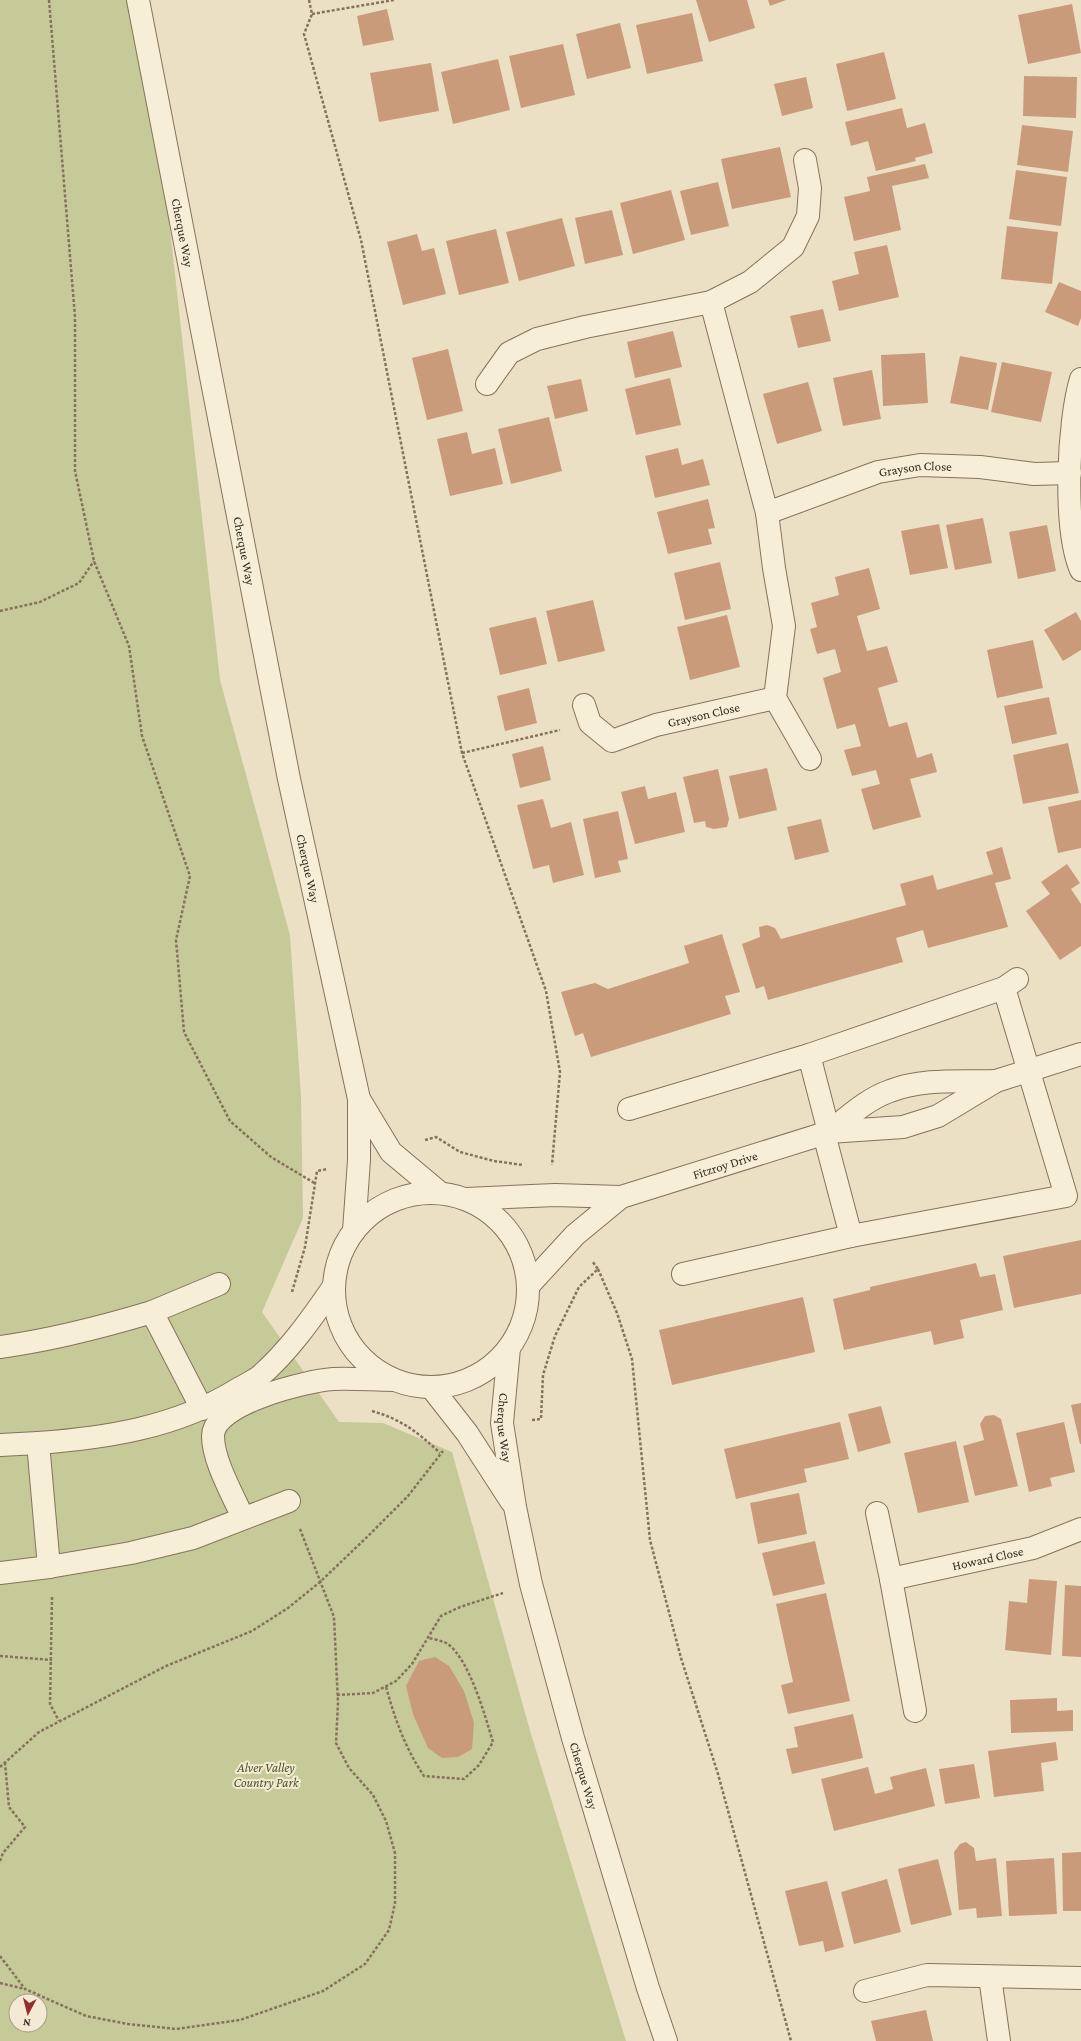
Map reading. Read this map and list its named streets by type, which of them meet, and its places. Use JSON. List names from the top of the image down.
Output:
{
  "streets": {
    "street": [
      "Cherque Way",
      "Grayson Close",
      "Fitzroy Drive",
      "Howard Close"
    ]
  },
  "parks": ["Alver Valley Country Park"],
  "north": "bottom"
}
